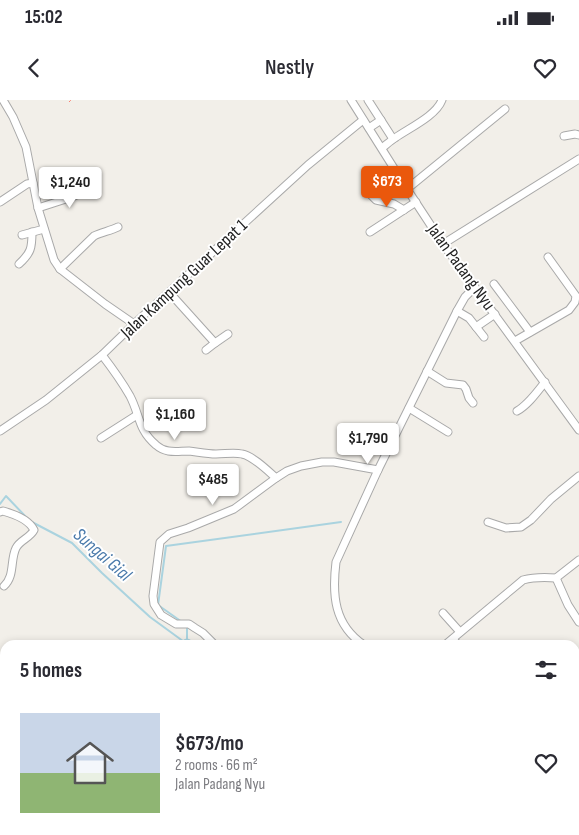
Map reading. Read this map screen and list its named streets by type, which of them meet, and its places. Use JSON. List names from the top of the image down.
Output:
{
  "streets": {
    "street": ["Jalan Padang Nyu", "Jalan Kampung Guar Lepat 1"]
  },
  "crossings": [
    ["Jalan Padang Nyu", "Jalan Kampung Guar Lepat 1"]
  ],
  "water": ["Sungai Gial"],
  "page": {
    "status": "15:02",
    "header": "Nestly",
    "price": [
      "$673",
      "$1,240",
      "$1,160",
      "$1,790",
      "$485"
    ],
    "heading": "5 homes",
    "list": [
      {
        "name": "$673/mo",
        "note": "2 rooms · 66 m² · Jalan Padang Nyu"
      }
    ]
  }
}
